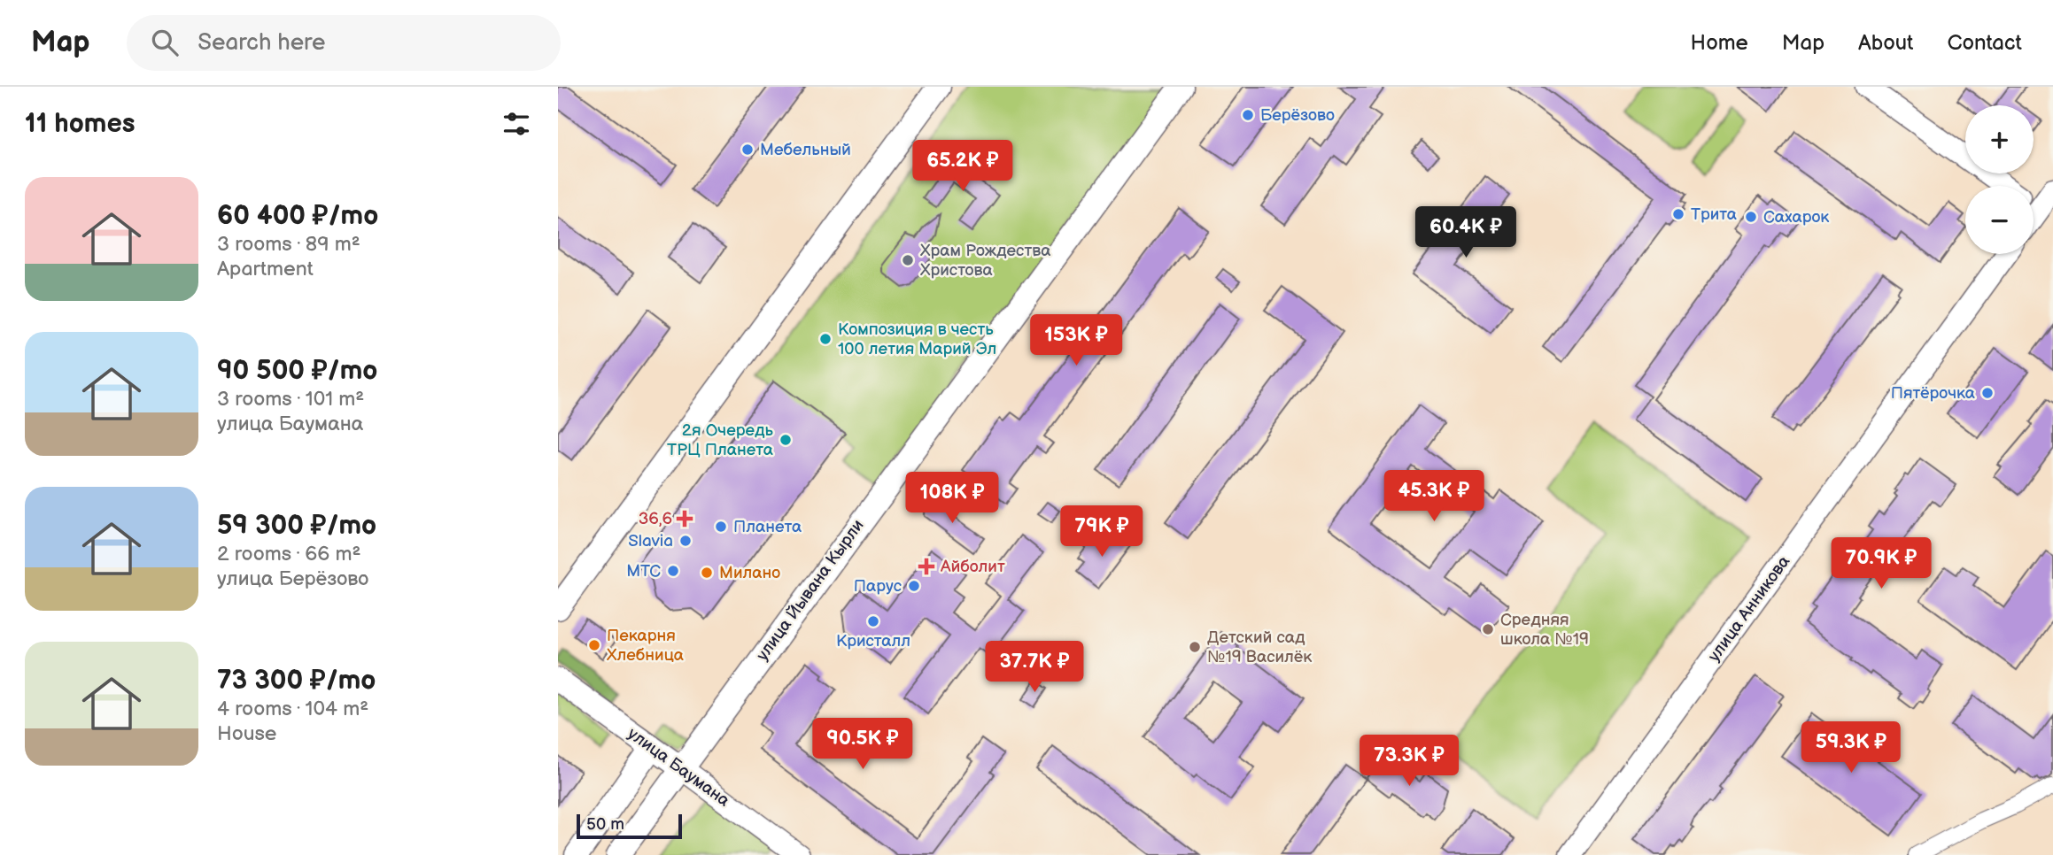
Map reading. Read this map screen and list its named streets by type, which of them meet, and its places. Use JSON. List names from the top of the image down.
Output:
{
  "streets": {
    "main road": ["улица Йывана Кырли", "улица Баумана"],
    "street": ["улица Анникова"]
  },
  "crossings": [
    ["улица Йывана Кырли", "улица Баумана"]
  ],
  "places": {
    "other": [
      "Берёзово",
      "Мебельный",
      "Трита",
      "Сахарок",
      "Храм Рождества Христова",
      "Композиция в честь 100 летия Марий Эл",
      "Пятёрочка",
      "2я Очередь ТРЦ Планета",
      "Планета",
      "Slavia",
      "МТС",
      "Милано",
      "Парус",
      "Кристалл",
      "Средняя школа №19",
      "Пекарня Хлебница",
      "Детский сад №19 Василёк"
    ],
    "health": ["36,6", "Айболит"]
  },
  "scale_bar": "50 m",
  "page": {
    "header": "Map",
    "search": "Search here",
    "nav": [
      "Home",
      "Map",
      "About",
      "Contact"
    ],
    "heading": "11 homes",
    "map_buttons": ["+", "−"],
    "price": [
      "65.2K ₽",
      "60.4K ₽",
      "153K ₽",
      "45.3K ₽",
      "108K ₽",
      "79K ₽",
      "70.9K ₽",
      "37.7K ₽",
      "90.5K ₽",
      "59.3K ₽",
      "73.3K ₽"
    ],
    "list": [
      {
        "name": "60 400 ₽/mo",
        "note": "3 rooms · 89 m² · Apartment"
      },
      {
        "name": "90 500 ₽/mo",
        "note": "3 rooms · 101 m² · улица Баумана"
      },
      {
        "name": "59 300 ₽/mo",
        "note": "2 rooms · 66 m² · улица Берёзово"
      },
      {
        "name": "73 300 ₽/mo",
        "note": "4 rooms · 104 m² · House"
      }
    ],
    "scale": "50 m"
  }
}
